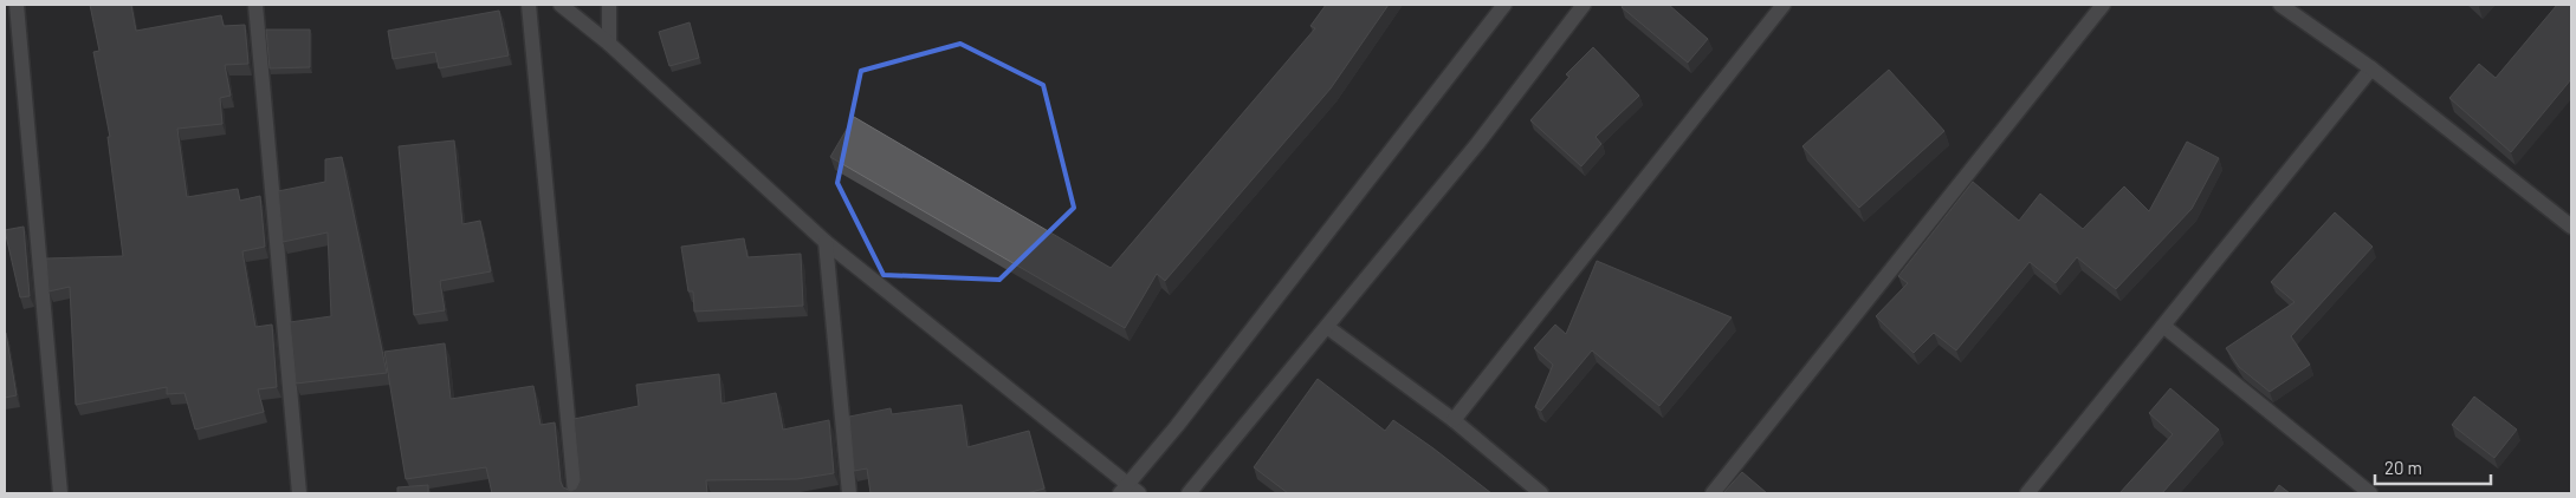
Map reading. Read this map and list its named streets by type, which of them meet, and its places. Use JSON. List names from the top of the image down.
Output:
{
  "scale_bar": "20 m"
}
